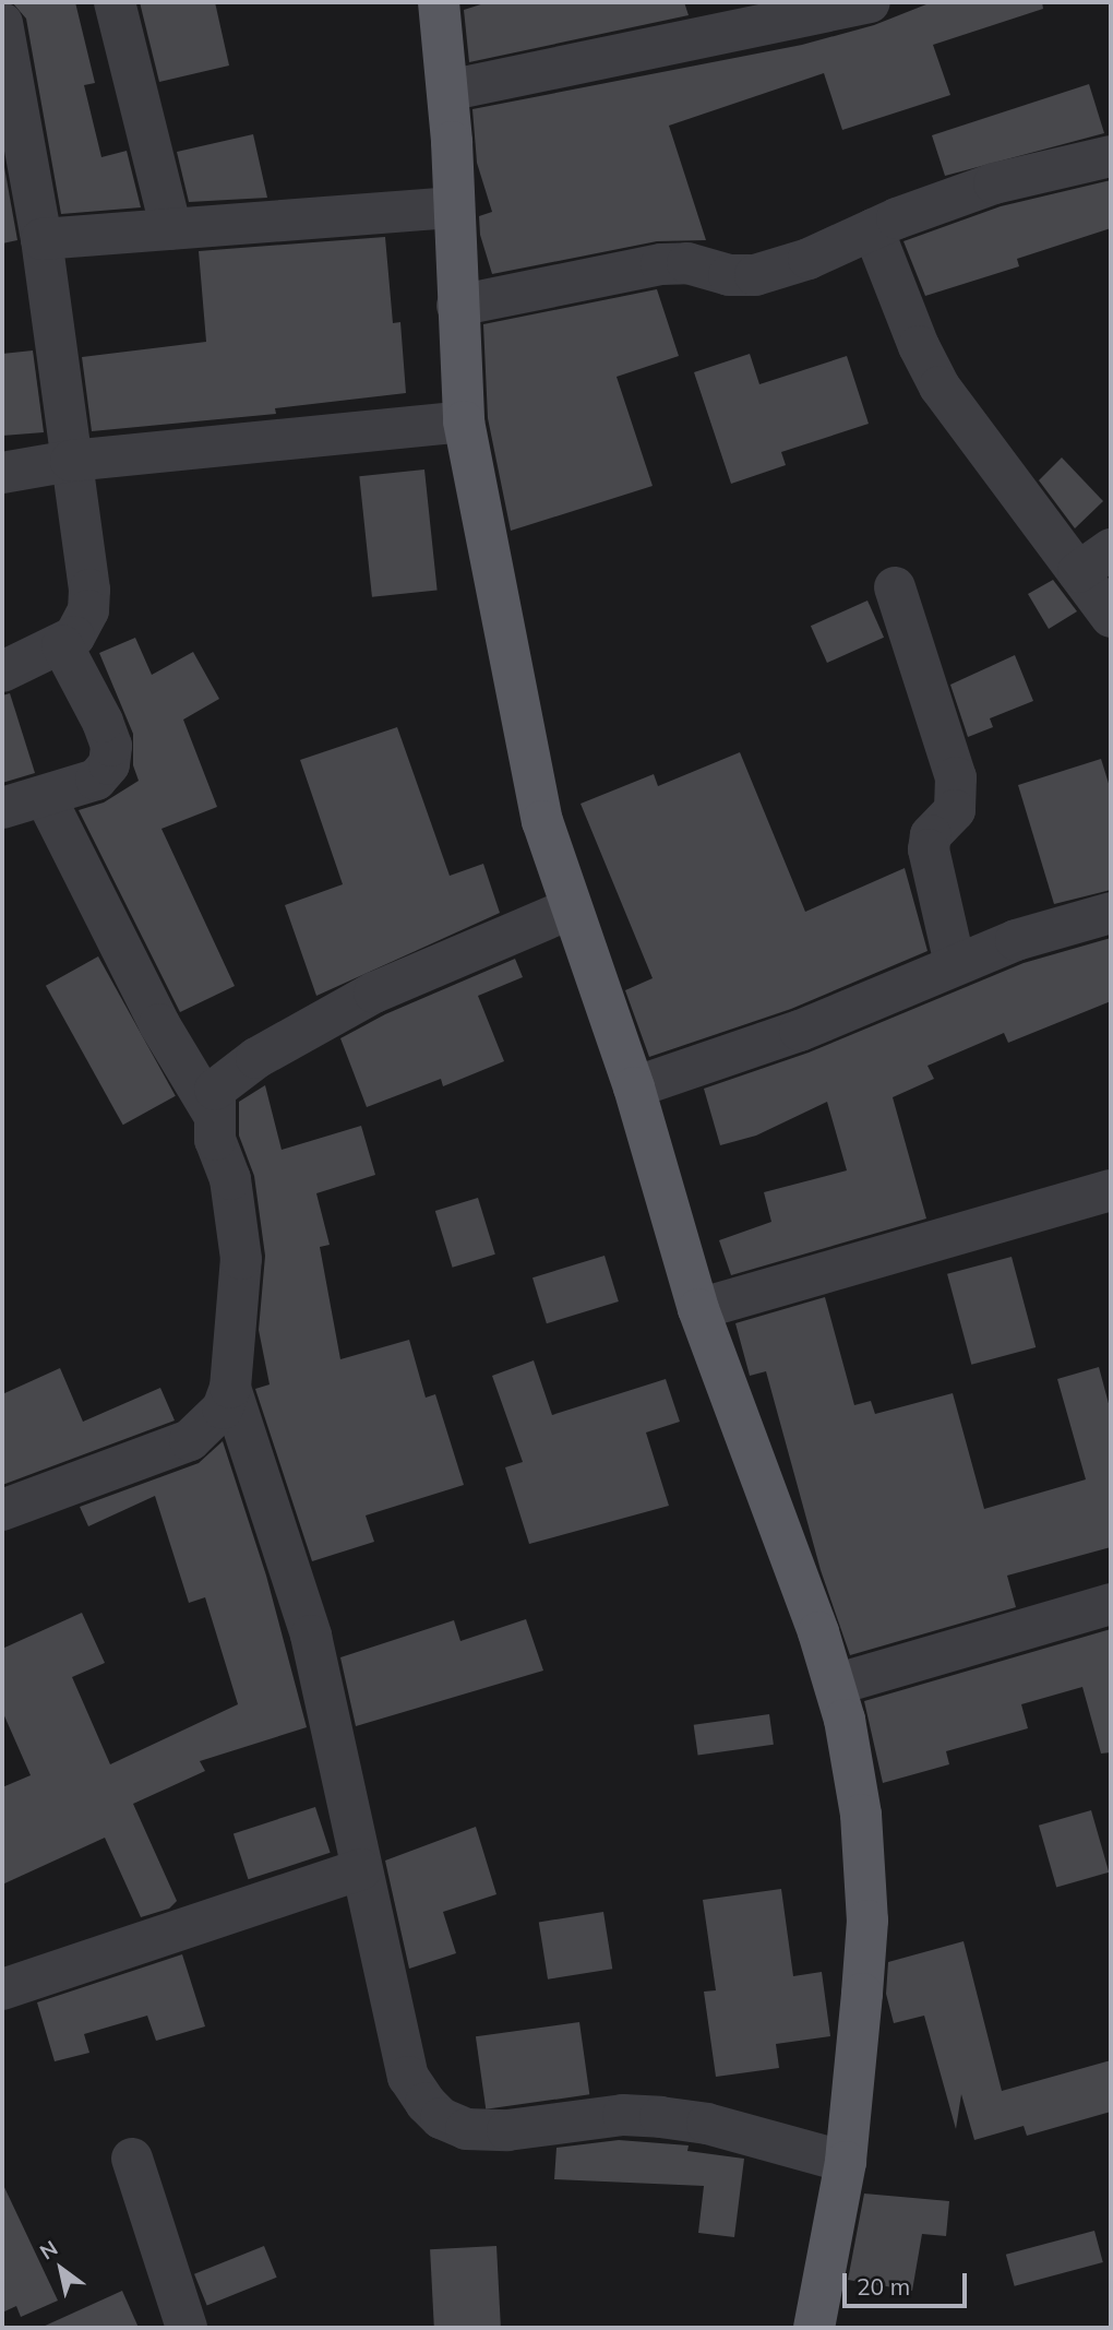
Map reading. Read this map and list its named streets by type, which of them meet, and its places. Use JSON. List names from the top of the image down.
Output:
{
  "scale_bar": "20 m",
  "north": "top left"
}
